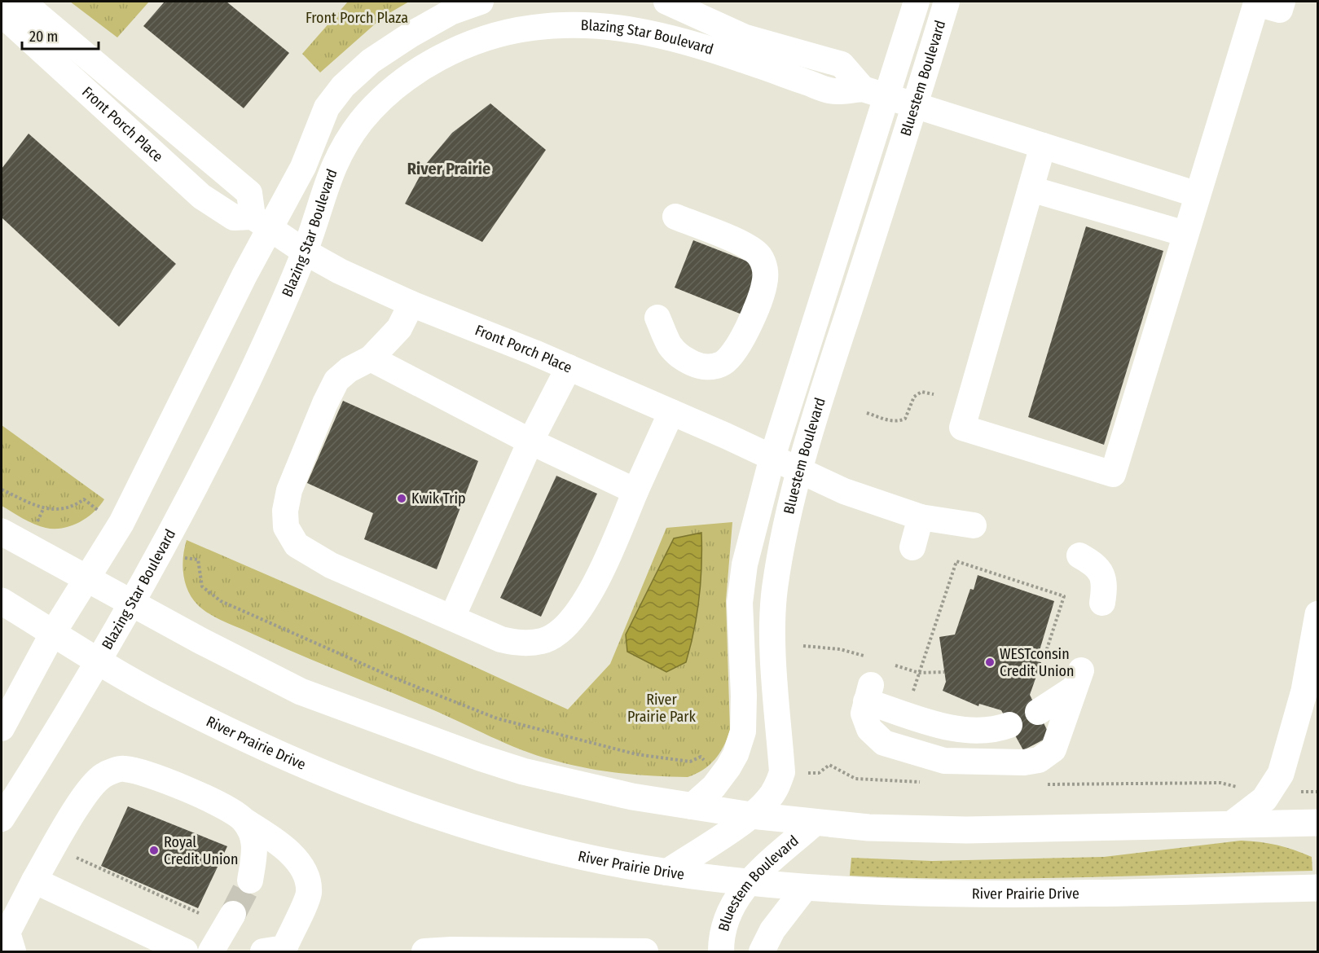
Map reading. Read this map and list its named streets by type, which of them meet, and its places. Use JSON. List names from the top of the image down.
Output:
{
  "streets": {
    "main road": ["River Prairie Drive"],
    "street": ["Blazing Star Boulevard", "Bluestem Boulevard", "Front Porch Place"]
  },
  "crossings": [
    ["Blazing Star Boulevard", "Bluestem Boulevard"],
    ["Blazing Star Boulevard", "Front Porch Place"],
    ["Blazing Star Boulevard", "River Prairie Drive"],
    ["Bluestem Boulevard", "Front Porch Place"],
    ["Bluestem Boulevard", "River Prairie Drive"]
  ],
  "districts": ["River Prairie"],
  "parks": ["Front Porch Plaza", "River Prairie Park"],
  "places": ["Kwik Trip", "WESTconsin Credit Union", "Royal Credit Union"],
  "scale_bar": "20 m"
}
